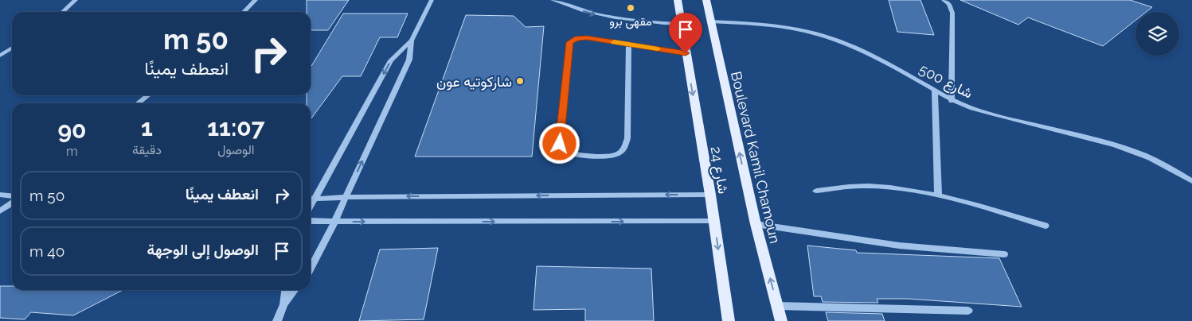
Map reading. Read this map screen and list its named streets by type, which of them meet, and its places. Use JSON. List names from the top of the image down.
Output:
{
  "streets": {
    "main road": ["Boulevard Kamil Chamoun", "شارع 24"],
    "street": ["شارع 500"]
  },
  "crossings": [
    ["شارع 500", "Boulevard Kamil Chamoun"]
  ],
  "one_way": ["Boulevard Kamil Chamoun", "شارع 24"],
  "places": ["مقهى برو", "شاركوتيه عون"],
  "page": {
    "turn": ["50 m", "انعطف يمينًا"],
    "eta": [
      "11:07",
      "الوصول",
      "1",
      "دقيقة",
      "90",
      "m"
    ],
    "list": [
      {
        "name": "انعطف يمينًا",
        "value": "50 m"
      },
      {
        "name": "الوصول إلى الوجهة",
        "value": "40 m"
      }
    ]
  }
}
